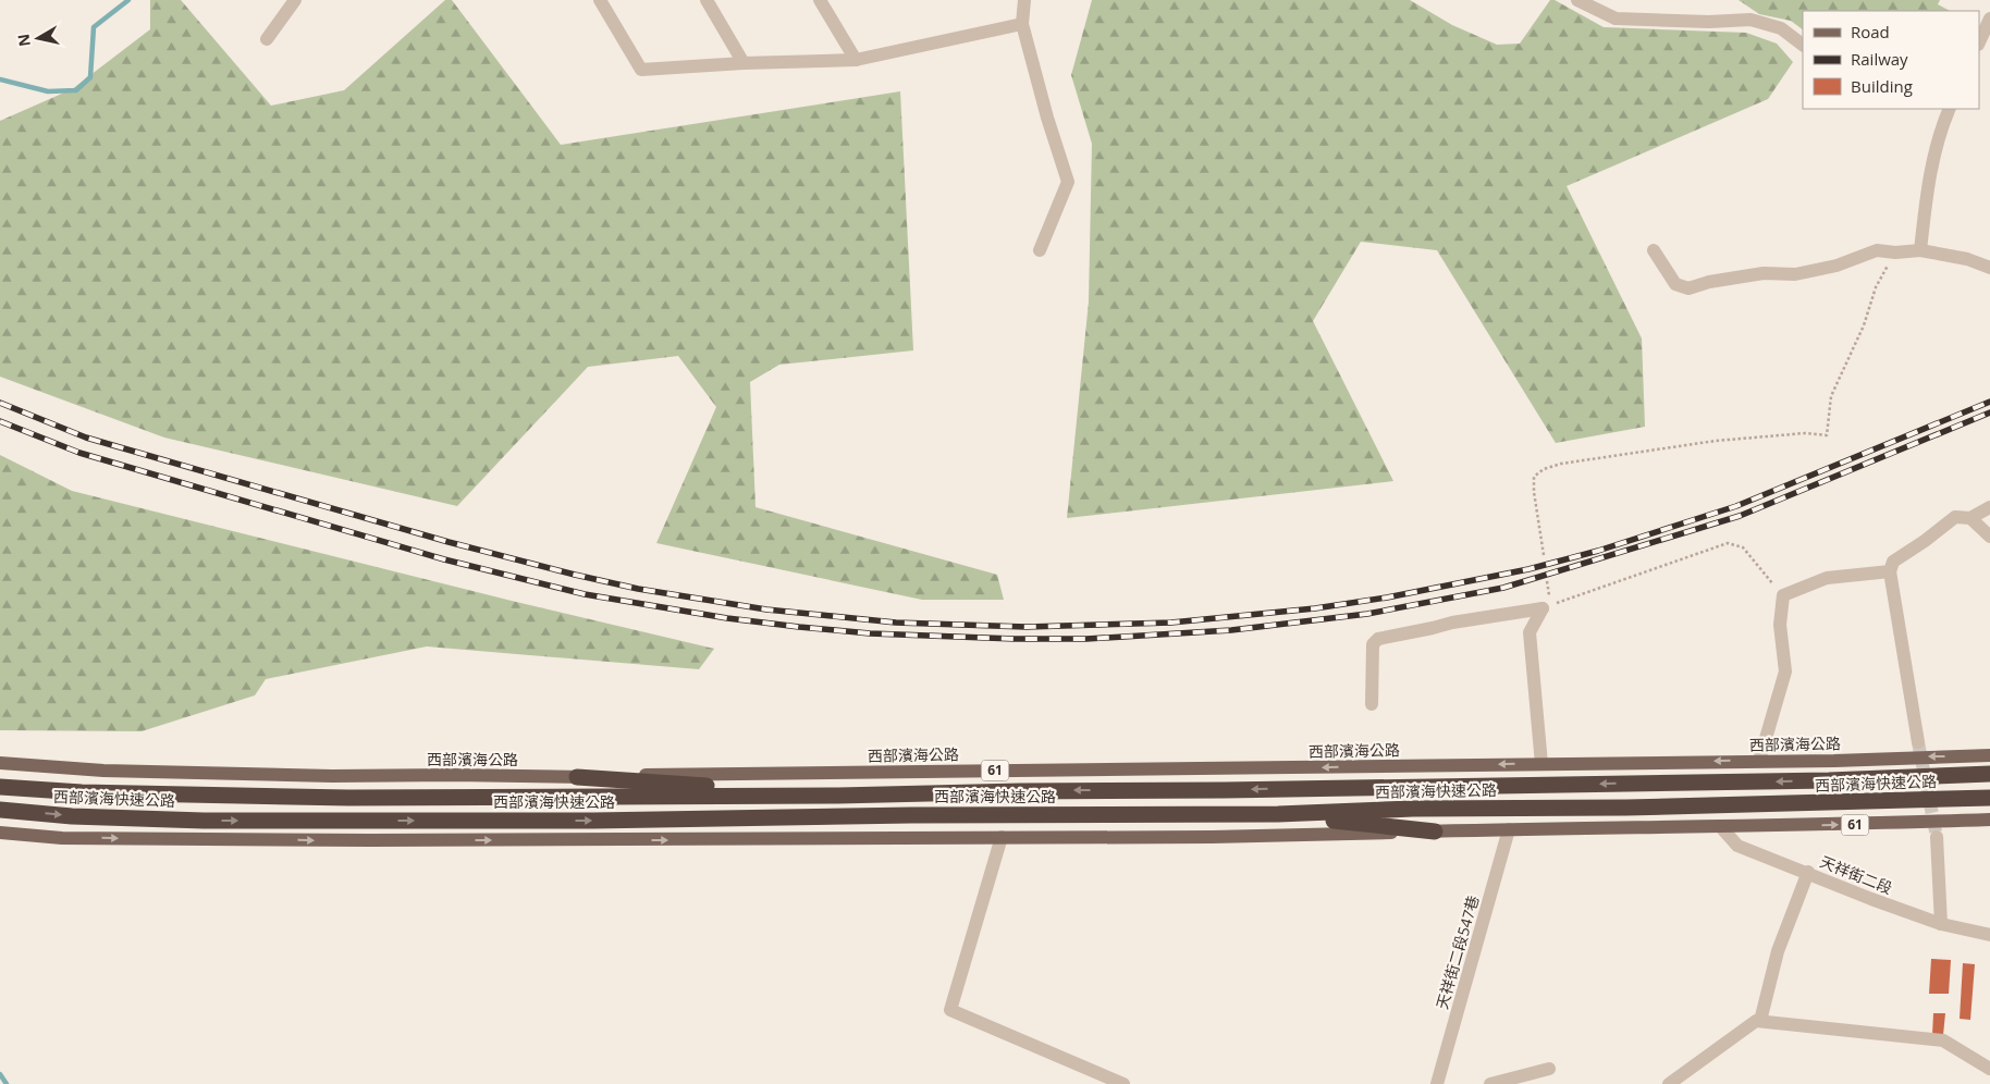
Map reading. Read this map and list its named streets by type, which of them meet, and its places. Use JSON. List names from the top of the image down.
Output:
{
  "streets": {
    "highway": ["61", "西部濱海快速公路"],
    "main road": ["西部濱海公路"],
    "street": ["天祥街二段", "天祥街二段547巷"]
  },
  "crossings": [
    ["61", "天祥街二段"],
    ["61", "天祥街二段547巷"]
  ],
  "legend": ["Road", "Railway", "Building"],
  "north": "left"
}
